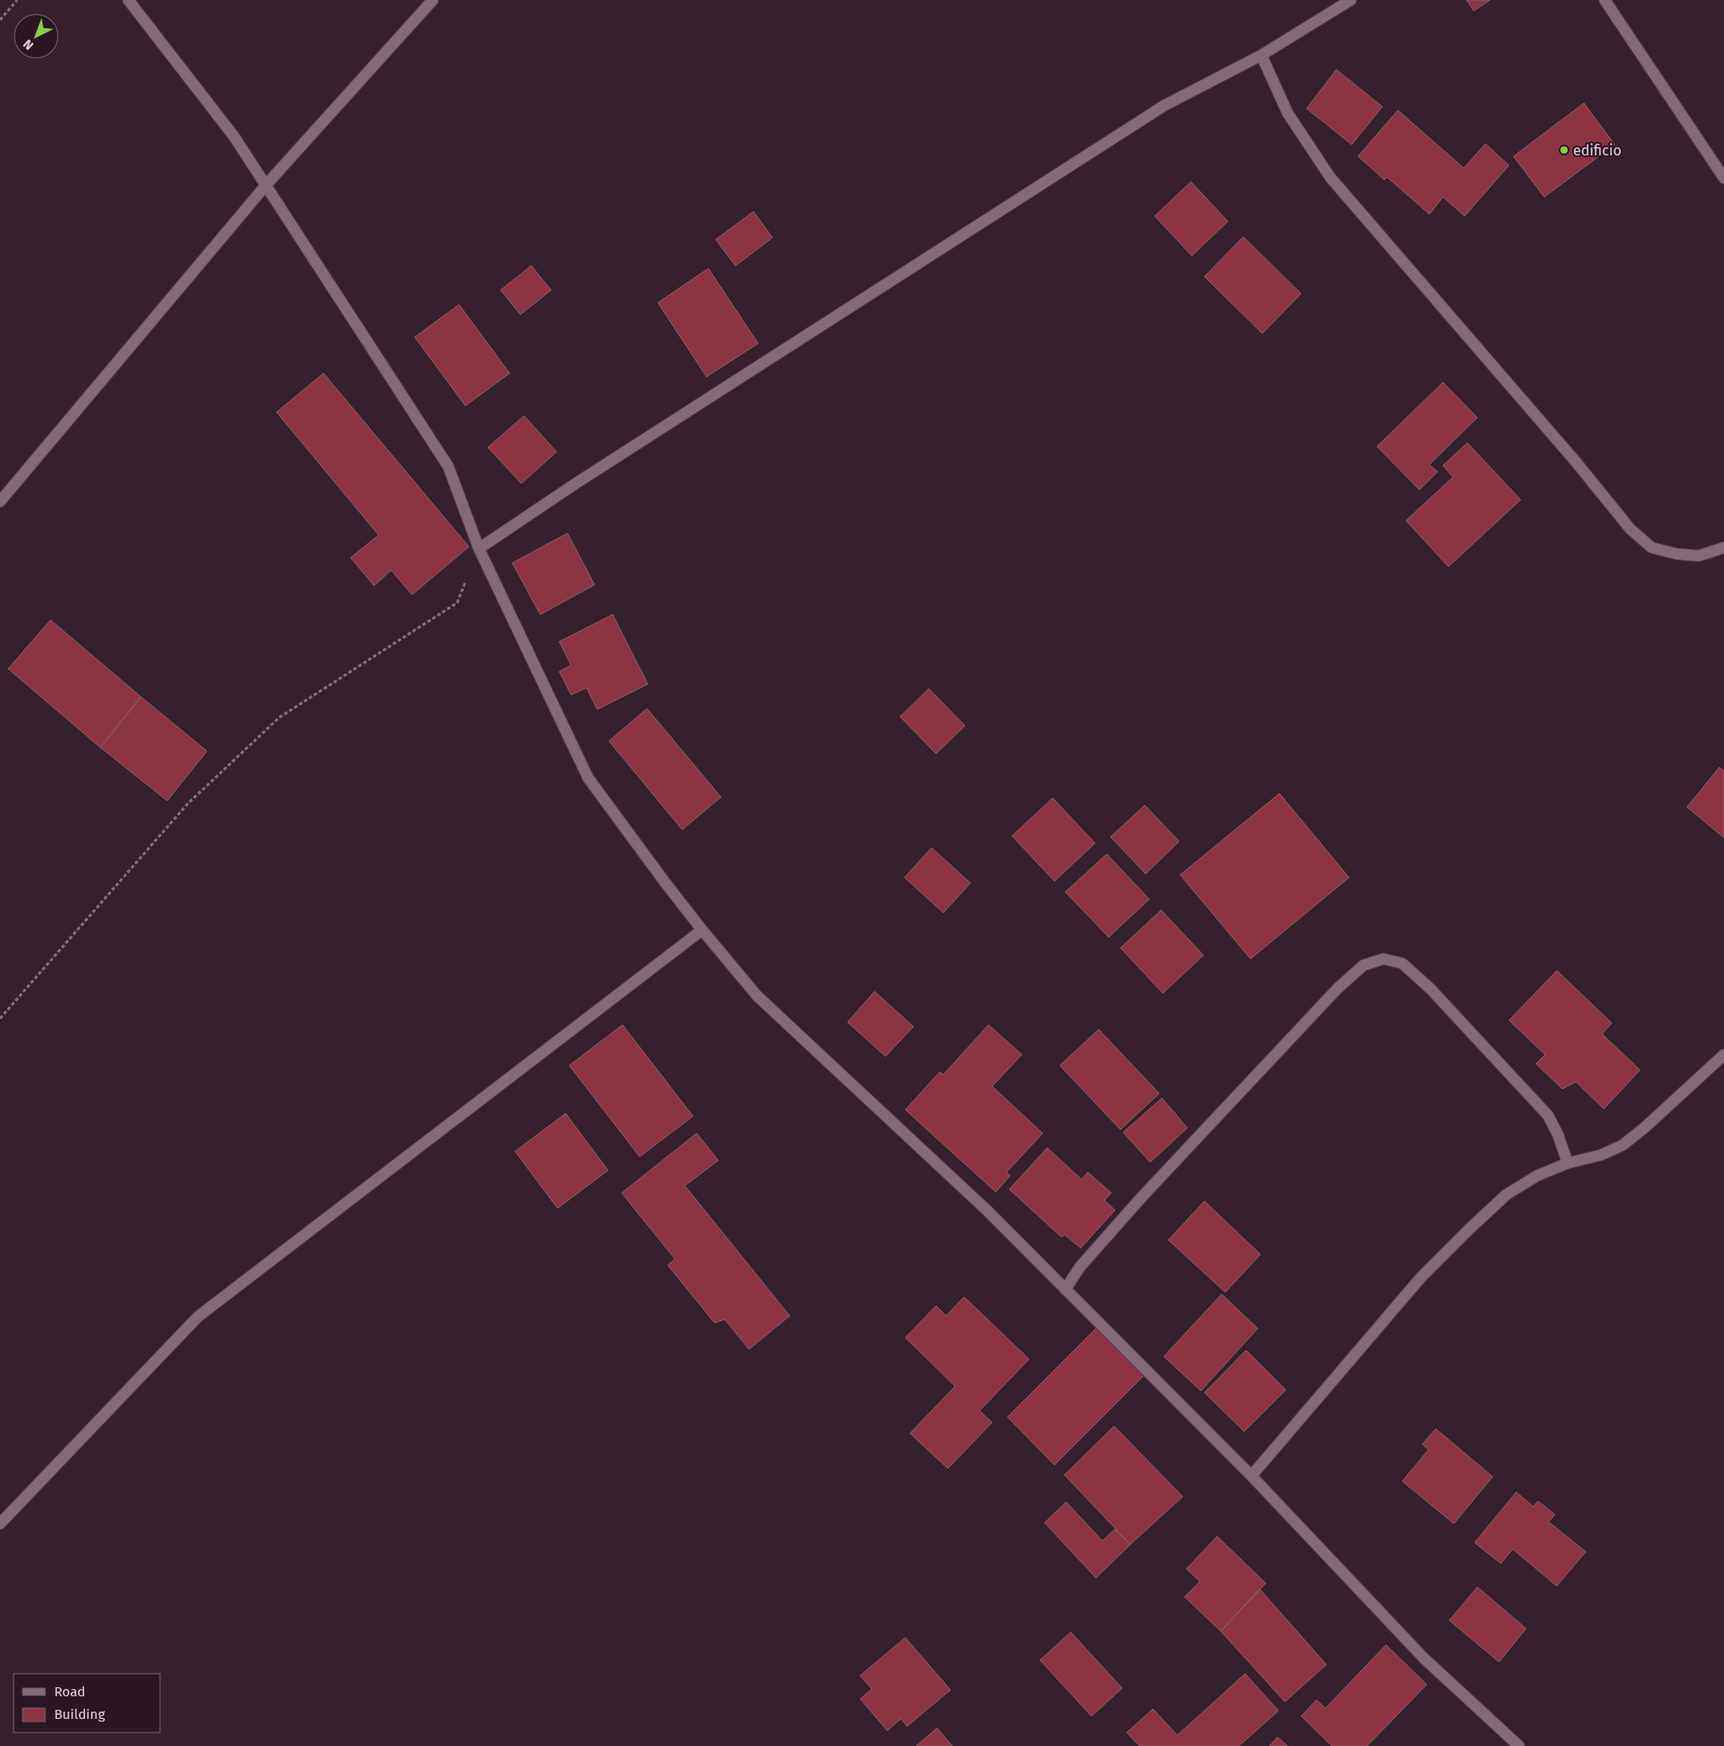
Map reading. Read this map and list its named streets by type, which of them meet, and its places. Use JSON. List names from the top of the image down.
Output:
{
  "places": ["edificio"],
  "legend": ["Road", "Building"],
  "north": "bottom left"
}
